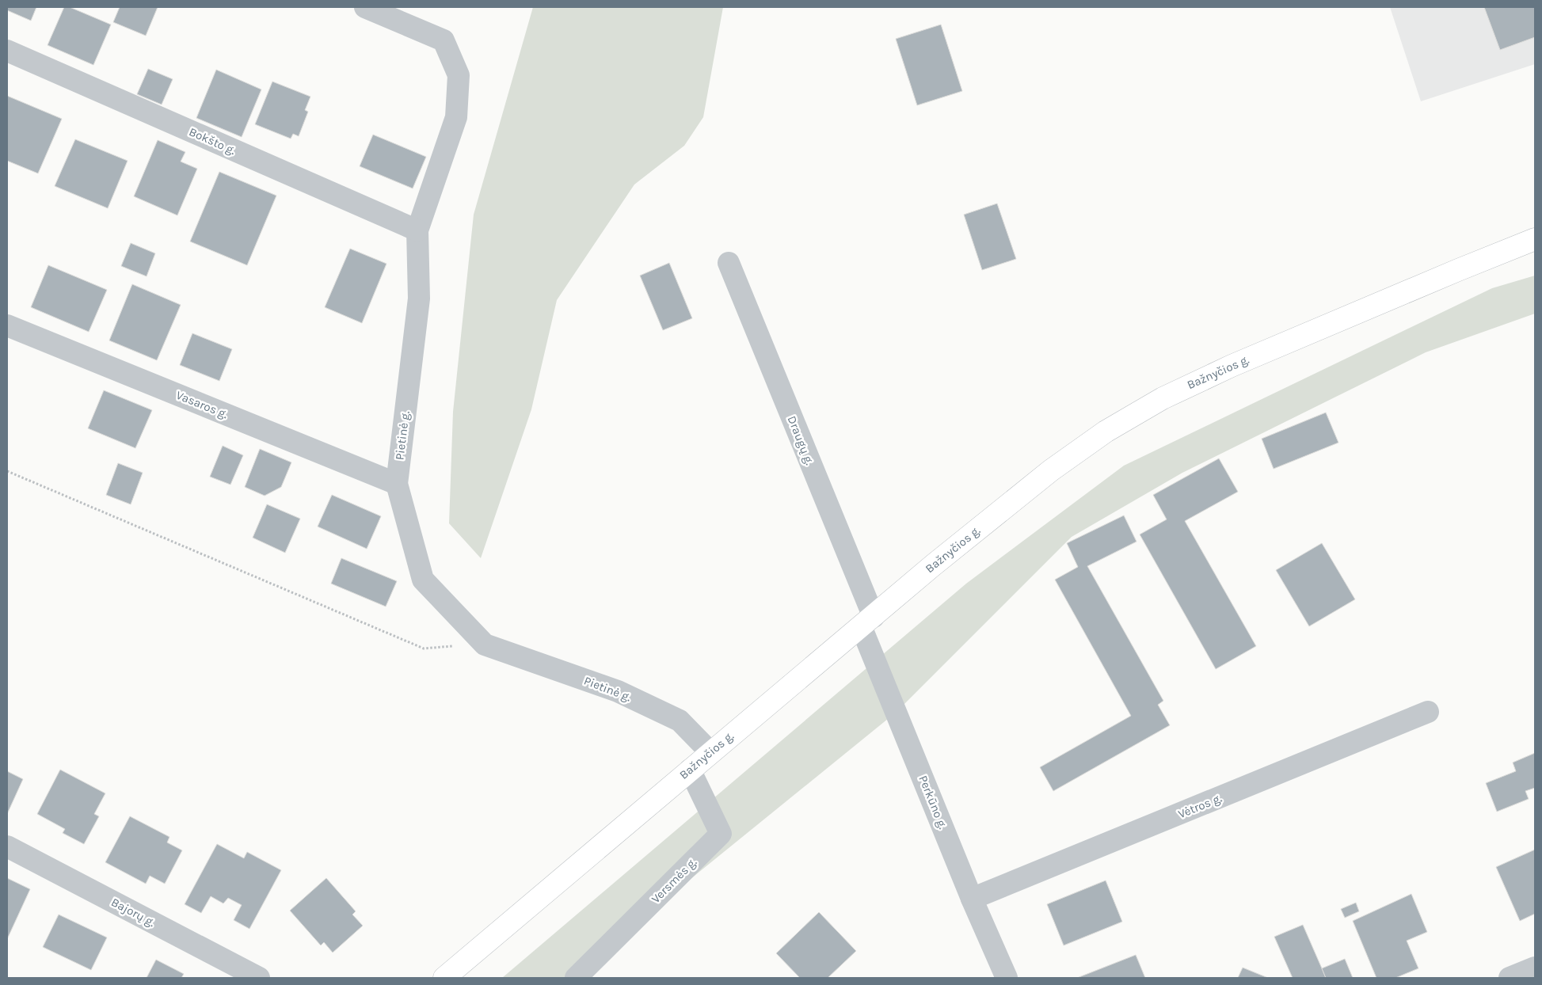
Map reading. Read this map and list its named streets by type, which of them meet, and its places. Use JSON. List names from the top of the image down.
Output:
{
  "streets": {
    "main road": ["Bažnyčios g."],
    "street": [
      "Bokšto g.",
      "Vasaros g.",
      "Pietinė g.",
      "Draugų g.",
      "Perkūno g.",
      "Vėtros g.",
      "Versmės g.",
      "Bajorų g."
    ]
  },
  "crossings": [
    ["Bokšto g.", "Pietinė g."],
    ["Bažnyčios g.", "Pietinė g."],
    ["Bažnyčios g.", "Draugų g."],
    ["Bažnyčios g.", "Perkūno g."],
    ["Bažnyčios g.", "Versmės g."],
    ["Vasaros g.", "Pietinė g."],
    ["Draugų g.", "Perkūno g."],
    ["Perkūno g.", "Vėtros g."]
  ]
}
